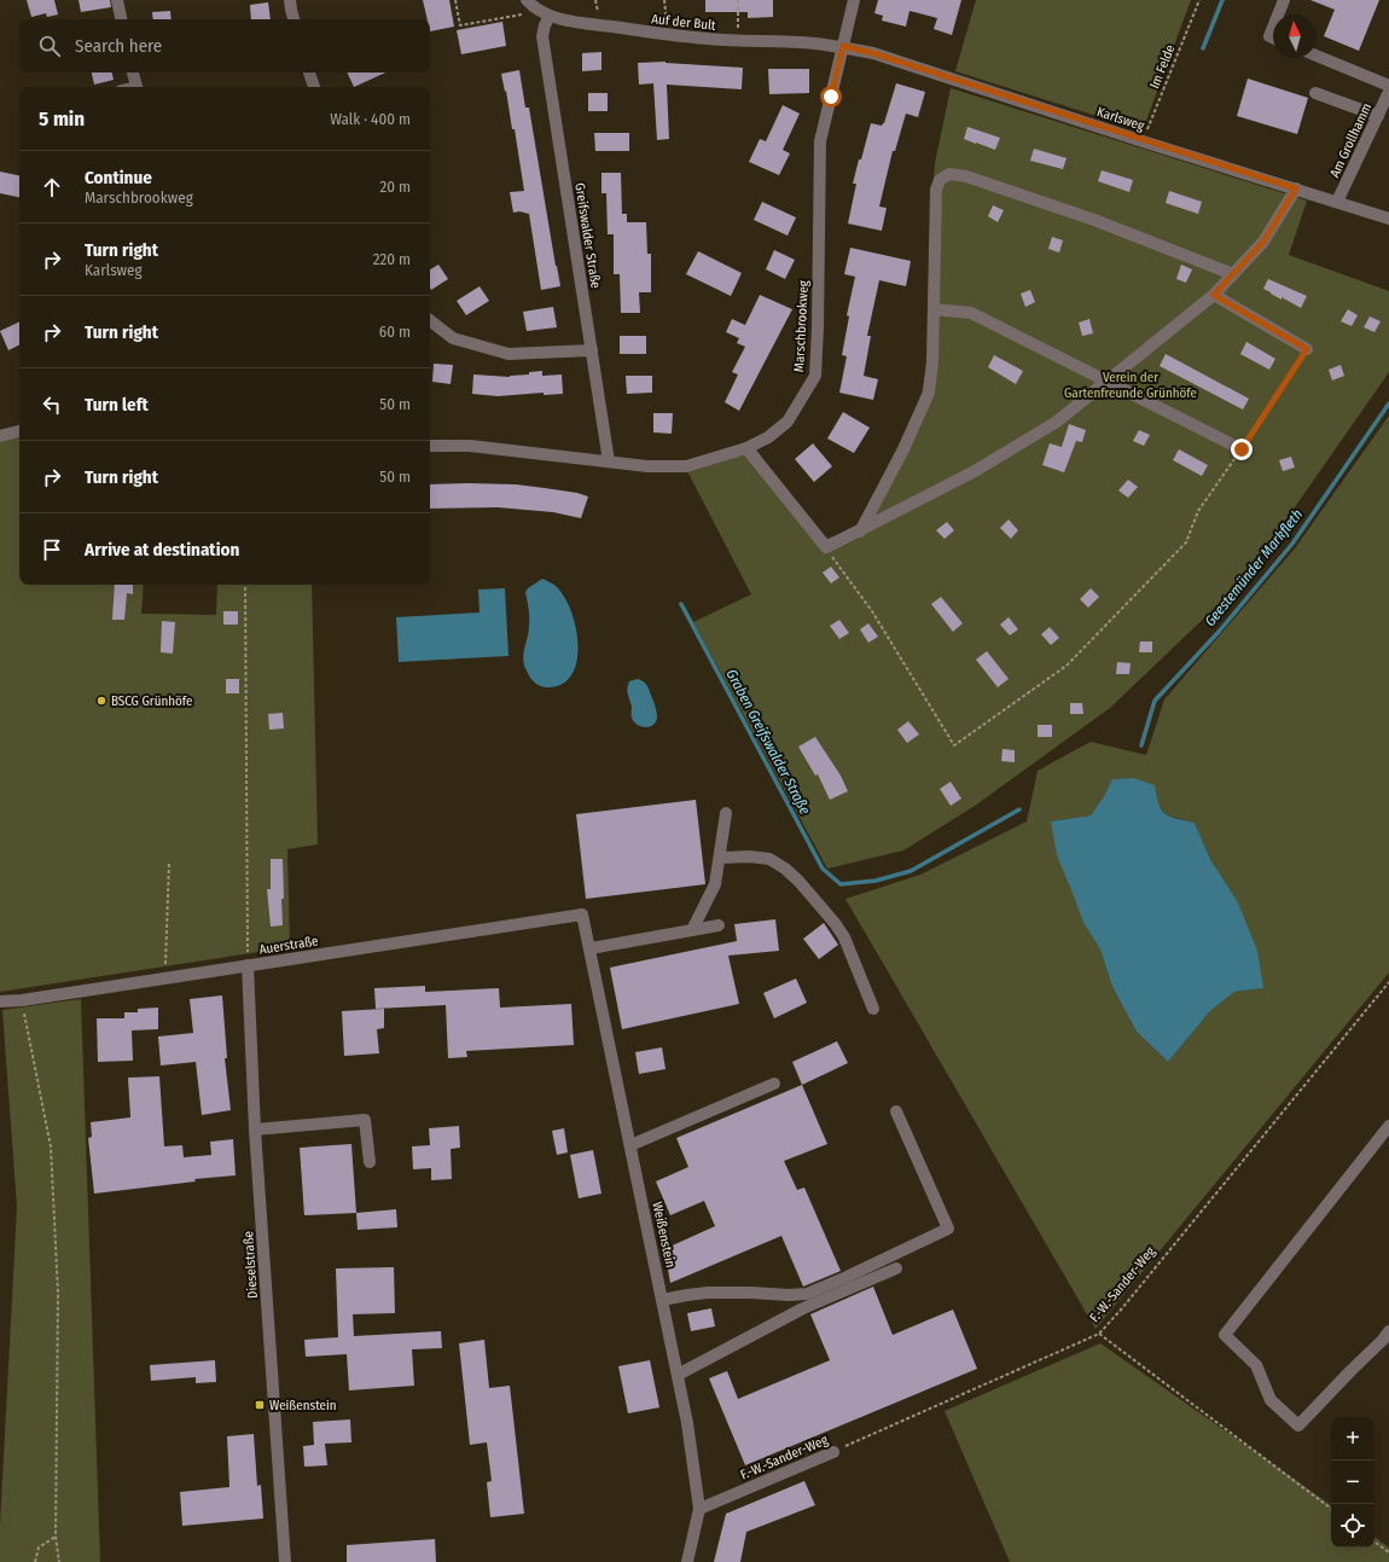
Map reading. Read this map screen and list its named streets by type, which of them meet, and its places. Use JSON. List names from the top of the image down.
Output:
{
  "streets": {
    "street": [
      "Auf der Bult",
      "Karlsweg",
      "Am Grollhamm",
      "Greifswalder Straße",
      "Marschbrookweg",
      "Auerstraße",
      "Weißenstein",
      "Dieselstraße",
      "F.-W.-Sander-Weg"
    ],
    "path": ["Im Felde"]
  },
  "crossings": [
    ["Auf der Bult", "Karlsweg"],
    ["Auf der Bult", "Greifswalder Straße"],
    ["Auf der Bult", "Marschbrookweg"],
    ["Im Felde", "Karlsweg"],
    ["Karlsweg", "Am Grollhamm"],
    ["Karlsweg", "Marschbrookweg"],
    ["Greifswalder Straße", "Marschbrookweg"],
    ["Auerstraße", "Weißenstein"],
    ["Auerstraße", "Dieselstraße"],
    ["Weißenstein", "F.-W.-Sander-Weg"]
  ],
  "water": ["Geestemünder Markfleth", "Graben Greifswalder Straße"],
  "parks": ["Verein der Gartenfreunde Grünhöfe"],
  "places": {
    "other": ["BSCG Grünhöfe"],
    "transit": ["Weißenstein"]
  },
  "north": "top",
  "page": {
    "search": "Search here",
    "heading": ["5 min", "Walk · 400 m"],
    "list": [
      ["Continue", "Marschbrookweg", "20 m"],
      ["Turn right", "Karlsweg", "220 m"],
      ["Turn right", "60 m"],
      ["Turn left", "50 m"],
      ["Turn right", "50 m"],
      "Arrive at destination"
    ],
    "map_buttons": ["+", "−"]
  }
}
